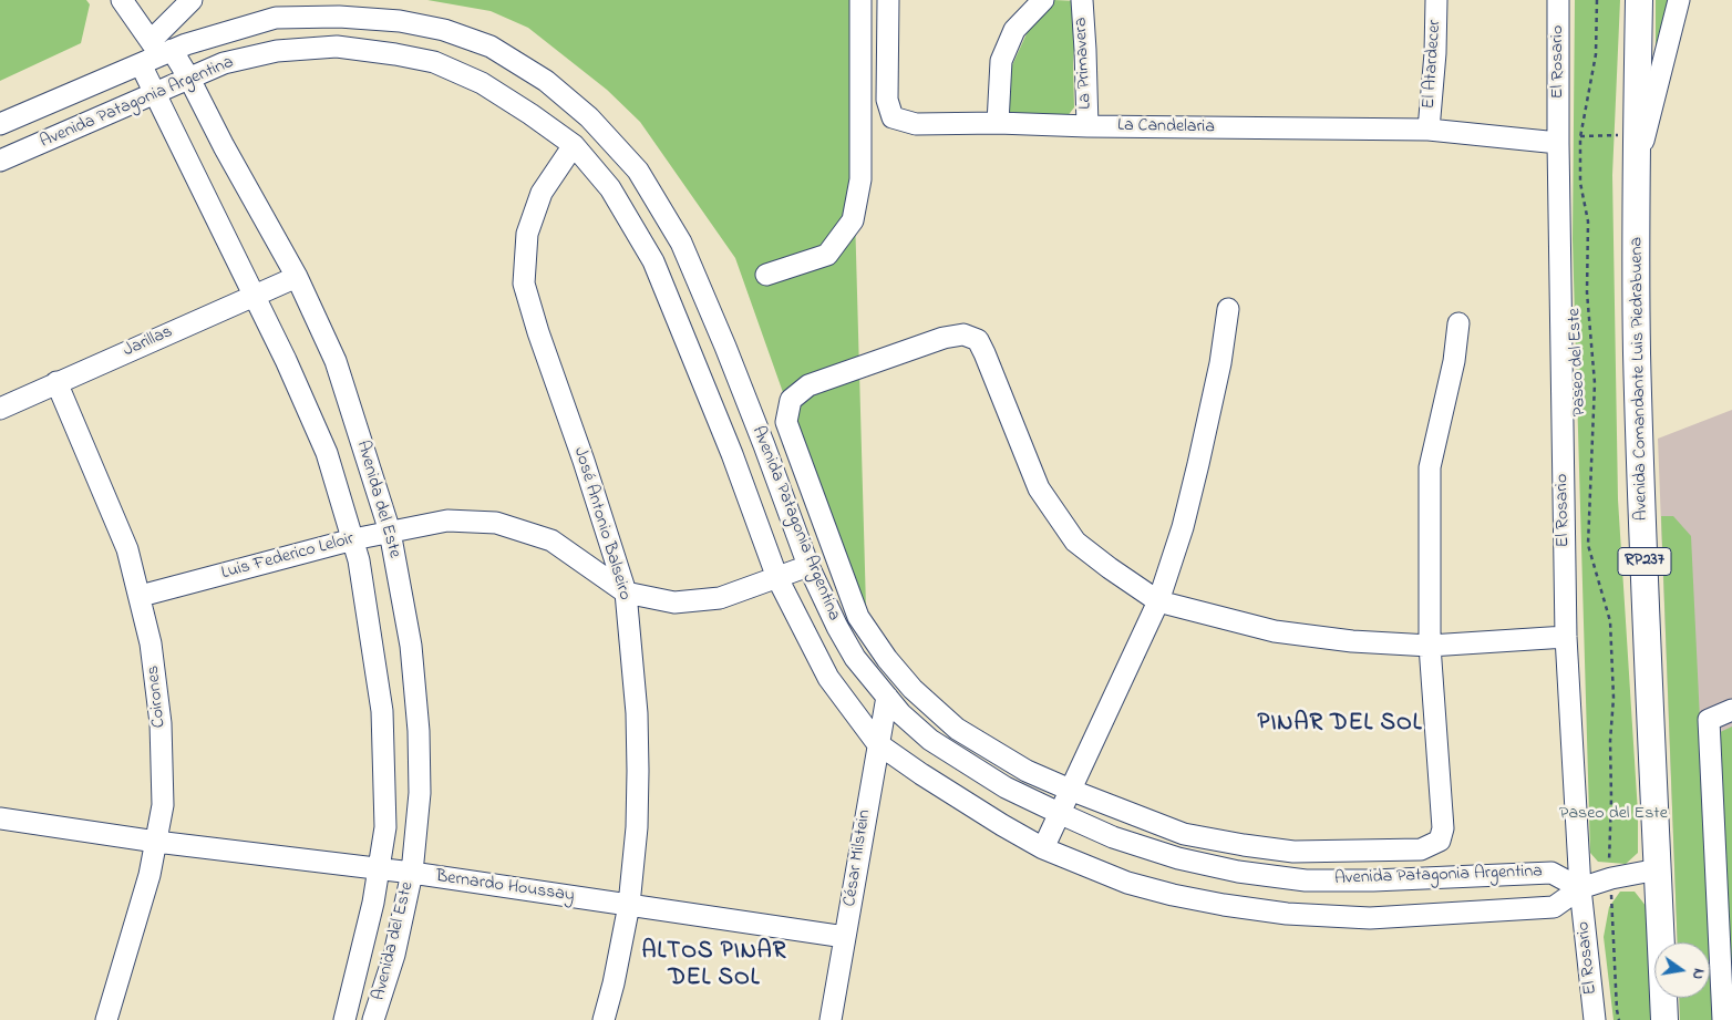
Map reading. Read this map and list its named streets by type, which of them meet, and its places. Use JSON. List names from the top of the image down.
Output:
{
  "streets": {
    "main road": ["Avenida Comandante Luis Piedrabuena", "RP237"],
    "street": [
      "El Rosario",
      "La Primavera",
      "El Atardecer",
      "Avenida Patagonia Argentina",
      "La Candelaria",
      "Jarillas",
      "Avenida del Este",
      "José Antonio Balseiro",
      "Luis Federico Leloir",
      "Coirones",
      "César Milstein",
      "Bernardo Houssay"
    ],
    "path": ["Paseo del Este"]
  },
  "crossings": [
    ["El Rosario", "Avenida Patagonia Argentina"],
    ["El Rosario", "La Candelaria"],
    ["La Primavera", "La Candelaria"],
    ["El Atardecer", "La Candelaria"],
    ["Avenida Patagonia Argentina", "Avenida del Este"],
    ["Avenida Patagonia Argentina", "José Antonio Balseiro"],
    ["Avenida Patagonia Argentina", "Luis Federico Leloir"],
    ["Avenida Patagonia Argentina", "César Milstein"],
    ["Jarillas", "Avenida del Este"],
    ["Jarillas", "Coirones"],
    ["Avenida del Este", "Luis Federico Leloir"],
    ["Avenida del Este", "Bernardo Houssay"],
    ["José Antonio Balseiro", "Luis Federico Leloir"],
    ["José Antonio Balseiro", "Bernardo Houssay"],
    ["Luis Federico Leloir", "Coirones"],
    ["Coirones", "Bernardo Houssay"],
    ["César Milstein", "Bernardo Houssay"]
  ],
  "districts": ["PINAR DEL SOL", "ALTOS PINAR DEL SOL"],
  "parks": ["Paseo del Este"],
  "north": "right"
}
